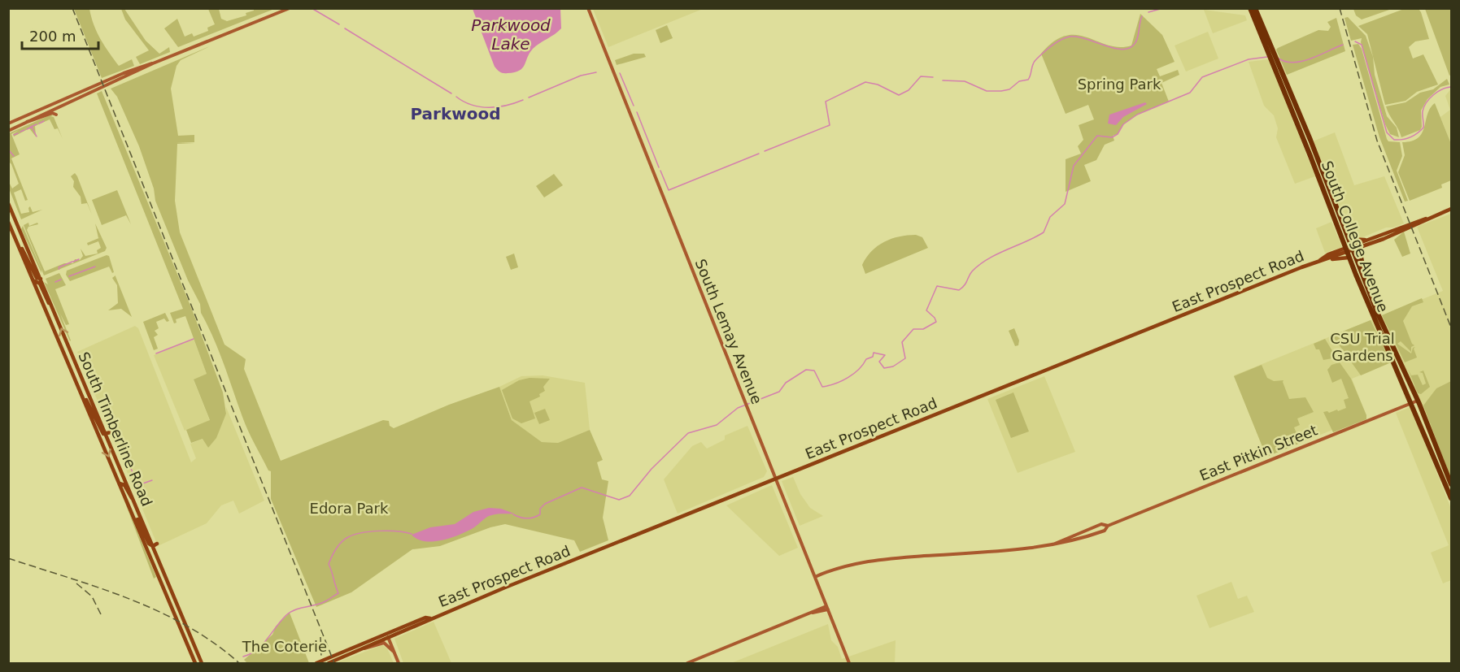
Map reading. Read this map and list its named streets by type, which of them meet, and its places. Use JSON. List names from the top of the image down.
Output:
{
  "streets": {
    "highway": ["South College Avenue"],
    "main road": [
      "East Prospect Road",
      "South Lemay Avenue",
      "South Timberline Road",
      "East Pitkin Street"
    ]
  },
  "crossings": [
    ["South College Avenue", "East Prospect Road"],
    ["South College Avenue", "East Pitkin Street"],
    ["East Prospect Road", "South Lemay Avenue"],
    ["South Lemay Avenue", "East Pitkin Street"]
  ],
  "districts": ["Parkwood"],
  "water": ["Parkwood Lake"],
  "parks": [
    "Spring Park",
    "CSU Trial Gardens",
    "Edora Park",
    "The Coterie"
  ],
  "scale_bar": "200 m"
}
